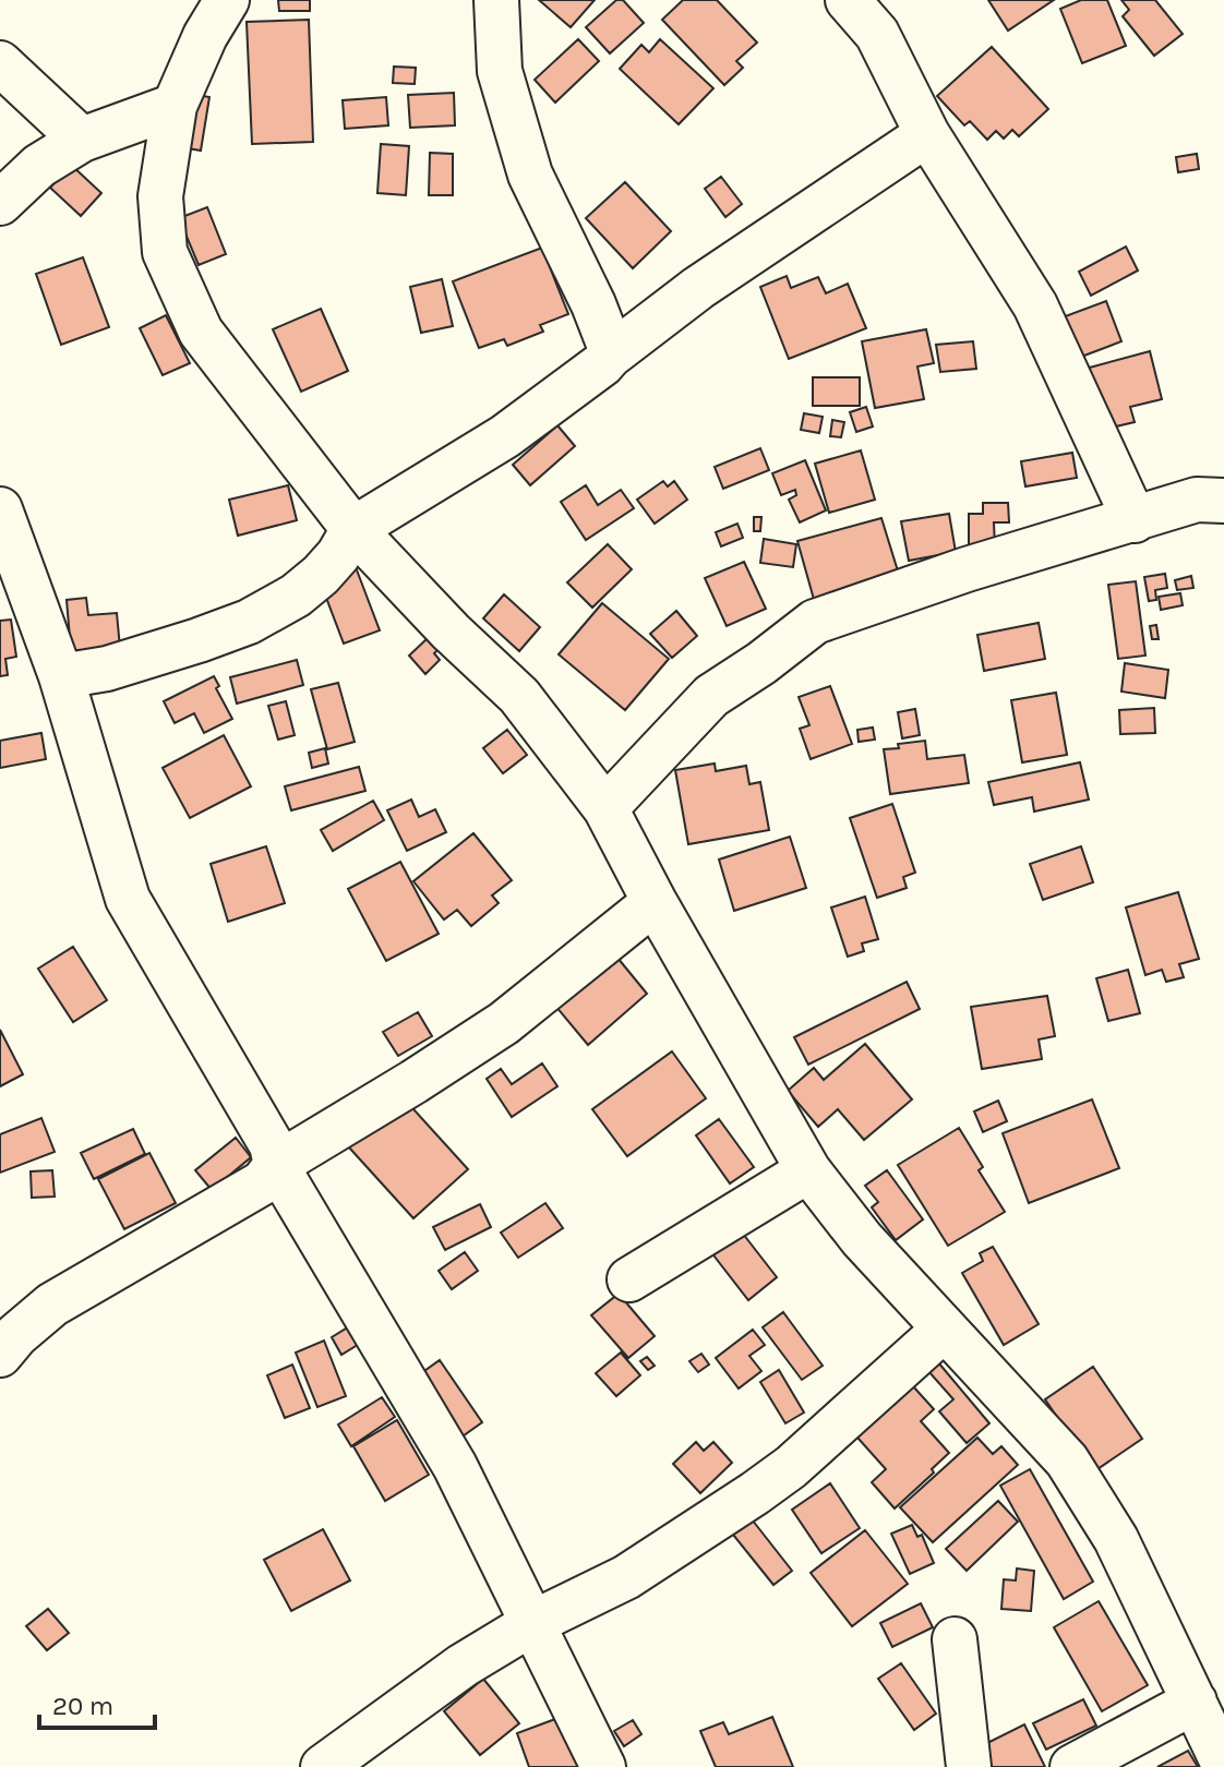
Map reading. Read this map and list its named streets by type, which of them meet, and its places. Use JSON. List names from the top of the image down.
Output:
{
  "scale_bar": "20 m"
}
